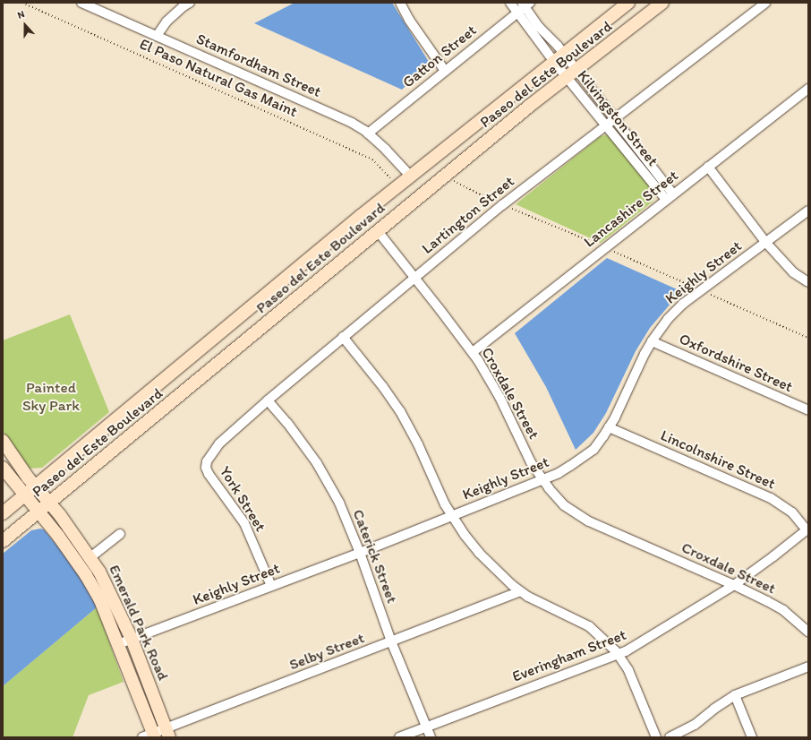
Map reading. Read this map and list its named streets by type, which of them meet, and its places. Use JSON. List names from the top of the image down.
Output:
{
  "streets": {
    "main road": ["Paseo del Este Boulevard", "Emerald Park Road"],
    "street": [
      "Gatton Street",
      "Stamfordham Street",
      "Kilvingston Street",
      "Lancashire Street",
      "Lartington Street",
      "Keighly Street",
      "Oxfordshire Street",
      "Croxdale Street",
      "Lincolnshire Street",
      "York Street",
      "Caterick Street",
      "Selby Street",
      "Everingham Street"
    ],
    "path": ["El Paso Natural Gas Maint"]
  },
  "crossings": [
    ["Gatton Street", "Stamfordham Street"],
    ["Gatton Street", "Kilvingston Street"],
    ["Stamfordham Street", "Paseo del Este Boulevard"],
    ["Paseo del Este Boulevard", "El Paso Natural Gas Maint"],
    ["Paseo del Este Boulevard", "Kilvingston Street"],
    ["Paseo del Este Boulevard", "Croxdale Street"],
    ["Paseo del Este Boulevard", "Emerald Park Road"],
    ["Kilvingston Street", "Lancashire Street"],
    ["Kilvingston Street", "Lartington Street"],
    ["Lancashire Street", "Croxdale Street"],
    ["Lartington Street", "Croxdale Street"],
    ["Lartington Street", "York Street"],
    ["Lartington Street", "Caterick Street"],
    ["Keighly Street", "Oxfordshire Street"],
    ["Keighly Street", "Croxdale Street"],
    ["Keighly Street", "Lincolnshire Street"],
    ["Keighly Street", "York Street"],
    ["Keighly Street", "Caterick Street"],
    ["Keighly Street", "Emerald Park Road"],
    ["Croxdale Street", "Everingham Street"],
    ["Lincolnshire Street", "Everingham Street"],
    ["Caterick Street", "Selby Street"],
    ["Caterick Street", "Everingham Street"],
    ["Emerald Park Road", "Selby Street"]
  ],
  "parks": ["Painted Sky Park"],
  "north": "top"
}
